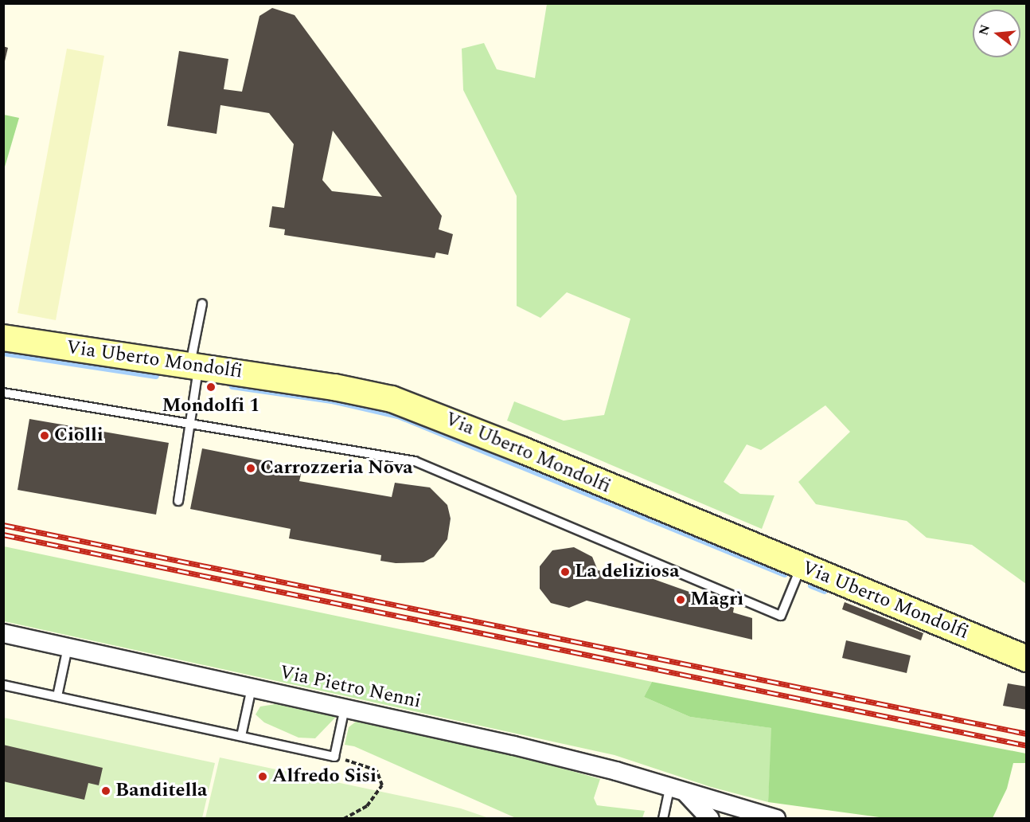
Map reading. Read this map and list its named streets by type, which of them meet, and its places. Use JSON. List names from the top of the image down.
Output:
{
  "streets": {
    "main road": ["Via Uberto Mondolfi"],
    "street": ["Via Pietro Nenni"]
  },
  "places": [
    "Mondolfi 1",
    "Ciolli",
    "Carrozzeria Nova",
    "La deliziosa",
    "Magrì",
    "Alfredo Sisi",
    "Banditella"
  ],
  "north": "left"
}
